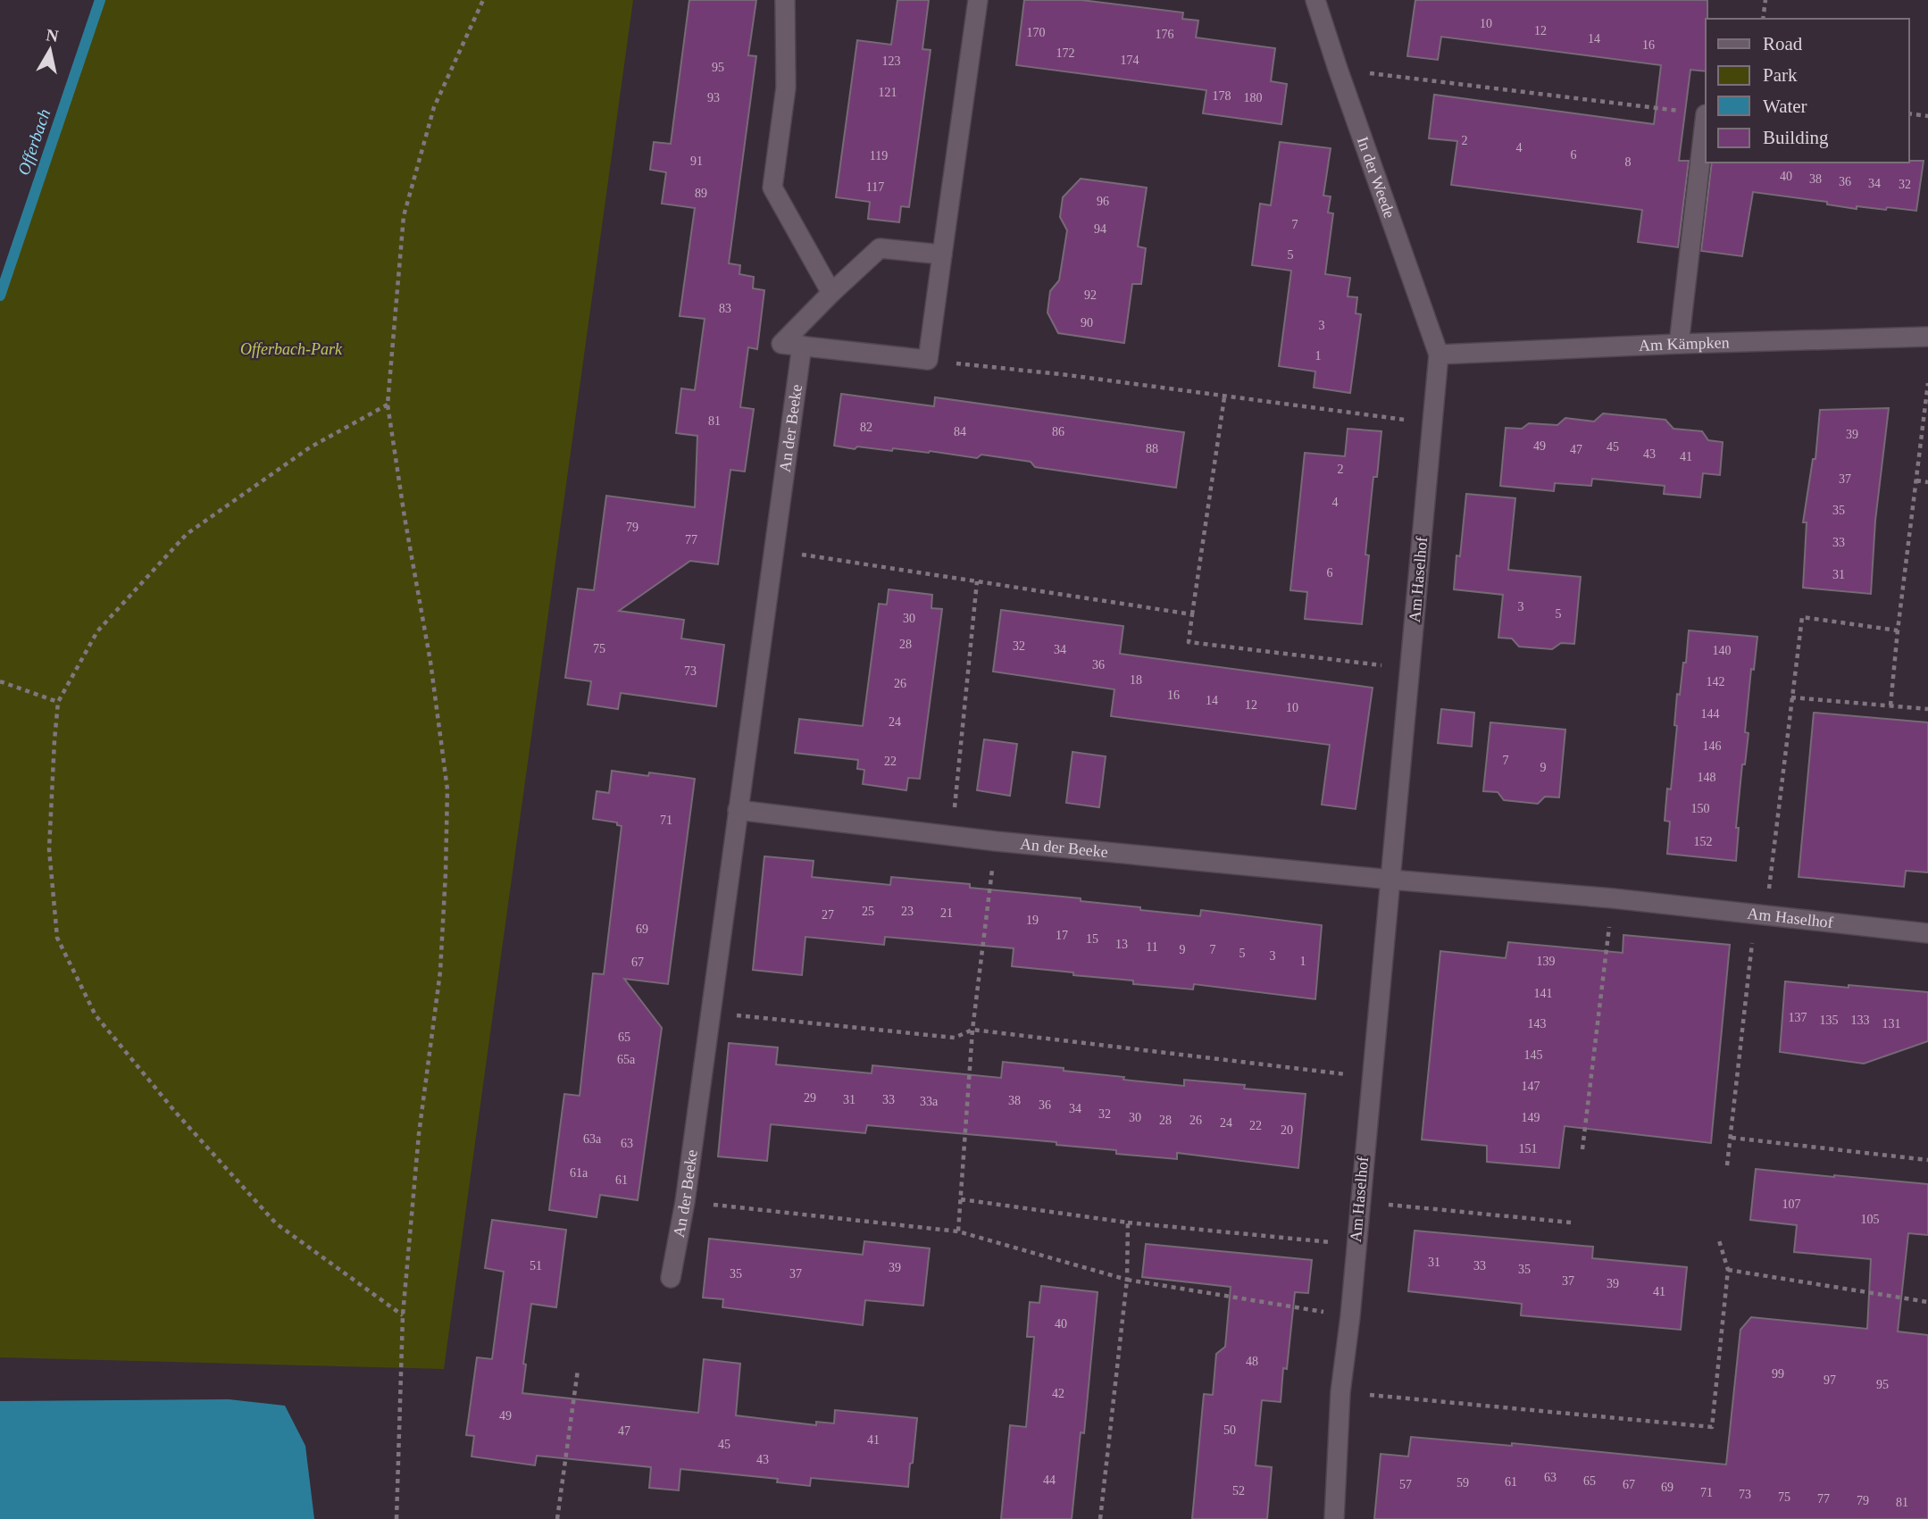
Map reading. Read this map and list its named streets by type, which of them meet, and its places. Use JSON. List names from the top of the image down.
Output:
{
  "streets": {
    "street": [
      "In der Weede",
      "Am Kämpken",
      "An der Beeke",
      "Am Haselhof"
    ]
  },
  "crossings": [
    ["In der Weede", "Am Kämpken"],
    ["In der Weede", "Am Haselhof"],
    ["Am Kämpken", "Am Haselhof"],
    ["An der Beeke", "Am Haselhof"]
  ],
  "water": ["Offerbach"],
  "parks": ["Offerbach-Park"],
  "house_numbers": [
    "10",
    "12",
    "170",
    "176",
    "14",
    "16",
    "172",
    "174",
    "123",
    "95",
    "121",
    "178",
    "93",
    "180",
    "2",
    "4",
    "6",
    "119",
    "91",
    "8",
    "40",
    "38",
    "36",
    "34",
    "32",
    "117",
    "89",
    "96",
    "7",
    "94",
    "5",
    "92",
    "83",
    "90",
    "3",
    "1",
    "81",
    "82",
    "84",
    "86",
    "39",
    "49",
    "45",
    "88",
    "47",
    "43",
    "41",
    "2",
    "37",
    "4",
    "35",
    "79",
    "77",
    "33",
    "6",
    "31",
    "3",
    "5",
    "30",
    "28",
    "32",
    "75",
    "34",
    "140",
    "36",
    "73",
    "18",
    "142",
    "26",
    "16",
    "14",
    "12",
    "10",
    "144",
    "24",
    "146",
    "7",
    "22",
    "9",
    "148",
    "150",
    "71",
    "152",
    "25",
    "23",
    "21",
    "27",
    "19",
    "69",
    "17",
    "15",
    "13",
    "11",
    "9",
    "7",
    "5",
    "3",
    "1",
    "139",
    "67",
    "141",
    "137",
    "135",
    "133",
    "143",
    "131",
    "65",
    "145",
    "65a",
    "147",
    "29",
    "31",
    "33",
    "38",
    "33a",
    "36",
    "34",
    "32",
    "30",
    "149",
    "28",
    "26",
    "24",
    "22",
    "20",
    "63a",
    "63",
    "151",
    "61a",
    "61",
    "107",
    "105",
    "31",
    "51",
    "33",
    "39",
    "35",
    "35",
    "37",
    "37",
    "39",
    "41",
    "40",
    "48",
    "99",
    "97",
    "95",
    "42",
    "49",
    "50",
    "47",
    "41",
    "45",
    "43",
    "63",
    "44",
    "65",
    "61",
    "59",
    "57",
    "67",
    "69",
    "52",
    "71",
    "73",
    "75",
    "77",
    "79",
    "81"
  ],
  "legend": [
    "Road",
    "Park",
    "Water",
    "Building"
  ],
  "north": "top"
}
